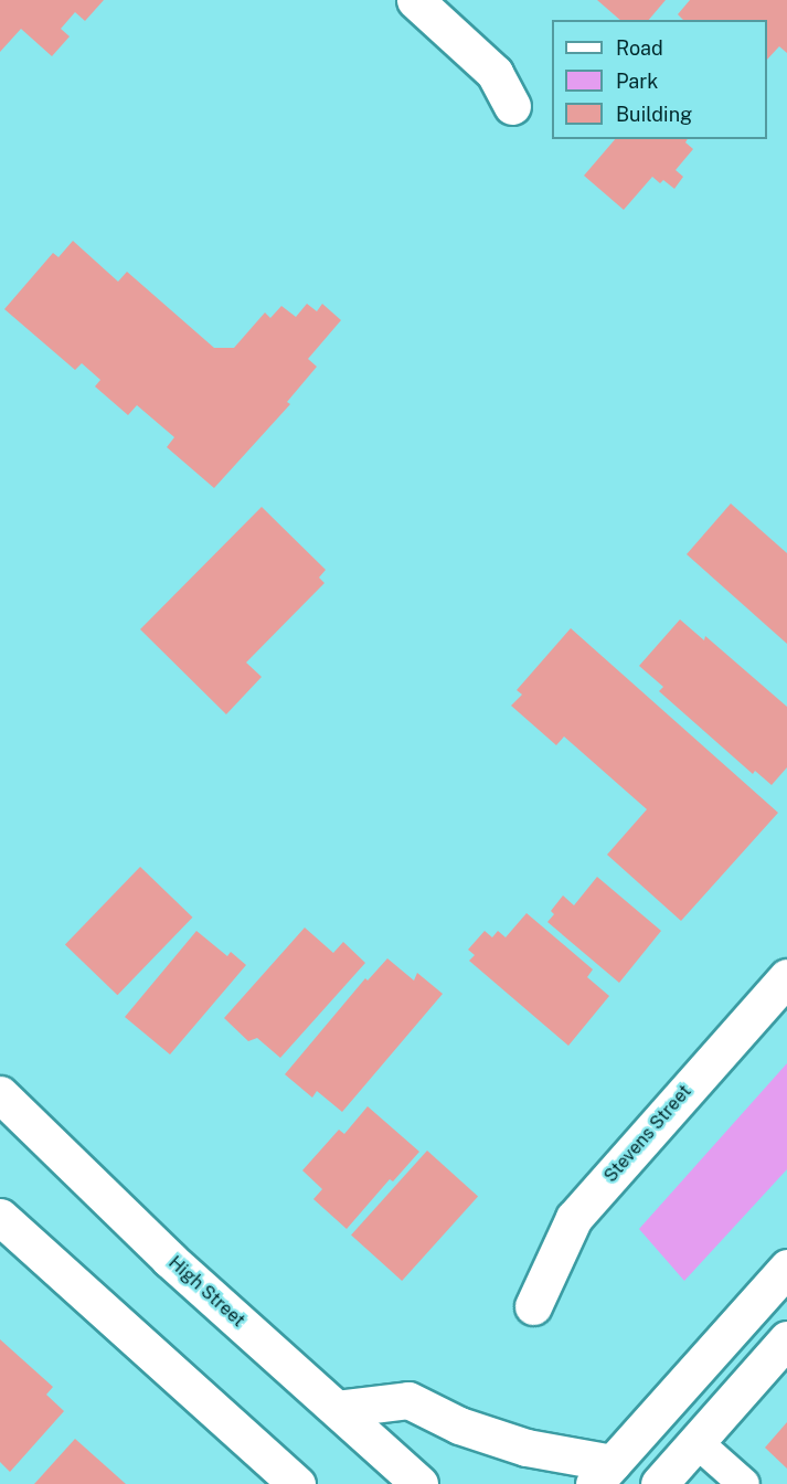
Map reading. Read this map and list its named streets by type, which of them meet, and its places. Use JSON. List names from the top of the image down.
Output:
{
  "streets": {
    "main road": ["Stevens Street", "High Street"]
  },
  "legend": ["Road", "Park", "Building"]
}
